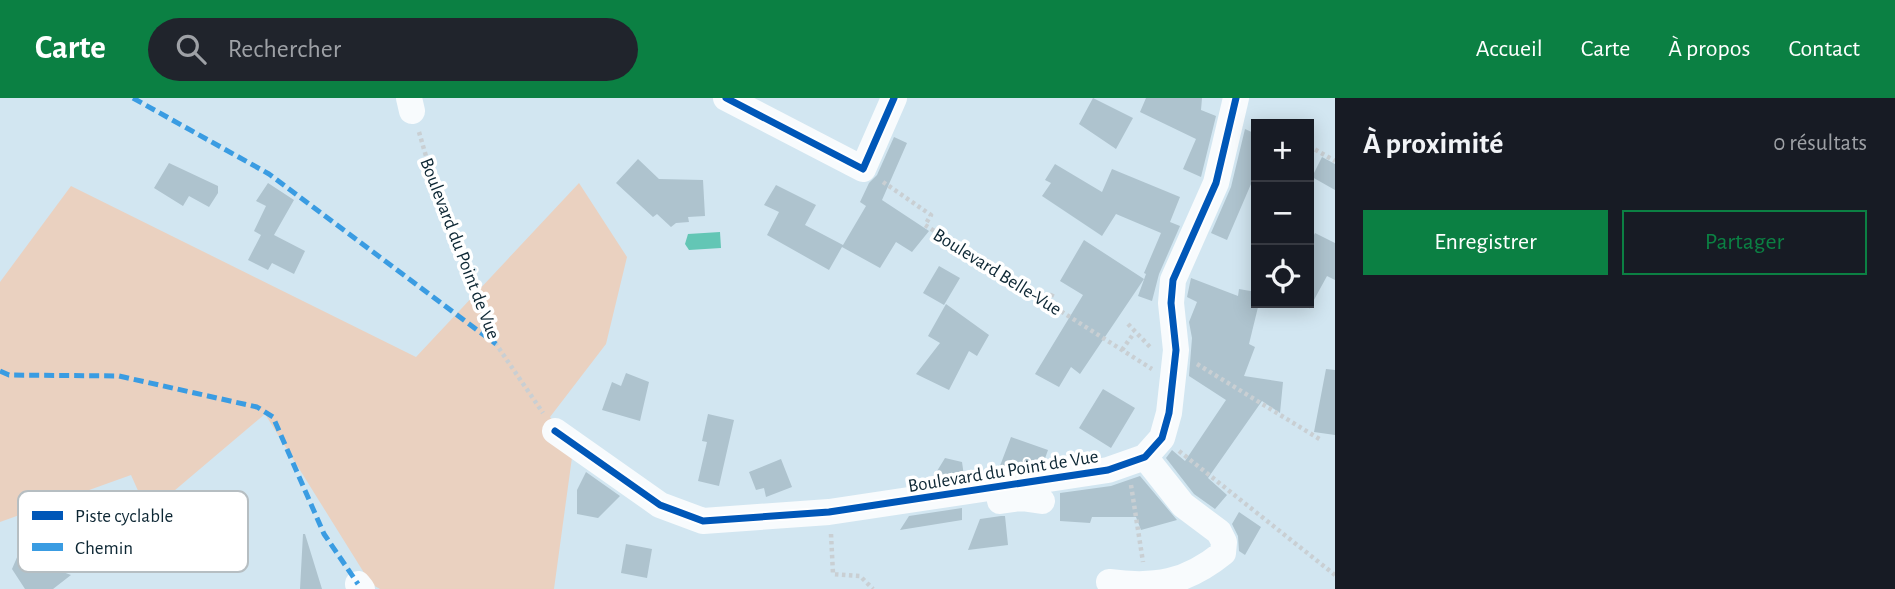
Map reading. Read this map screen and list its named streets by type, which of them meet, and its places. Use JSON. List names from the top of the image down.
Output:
{
  "streets": {
    "street": ["Boulevard du Point de Vue"],
    "path": ["Boulevard Belle-Vue"]
  },
  "legend": ["Piste cyclable", "Chemin"],
  "page": {
    "header": "Carte",
    "search": "Rechercher",
    "nav": [
      "Accueil",
      "Carte",
      "À propos",
      "Contact"
    ],
    "heading": ["À proximité", "0 résultats"],
    "map_buttons": ["+", "−"],
    "buttons": ["Enregistrer", "Partager"]
  }
}
